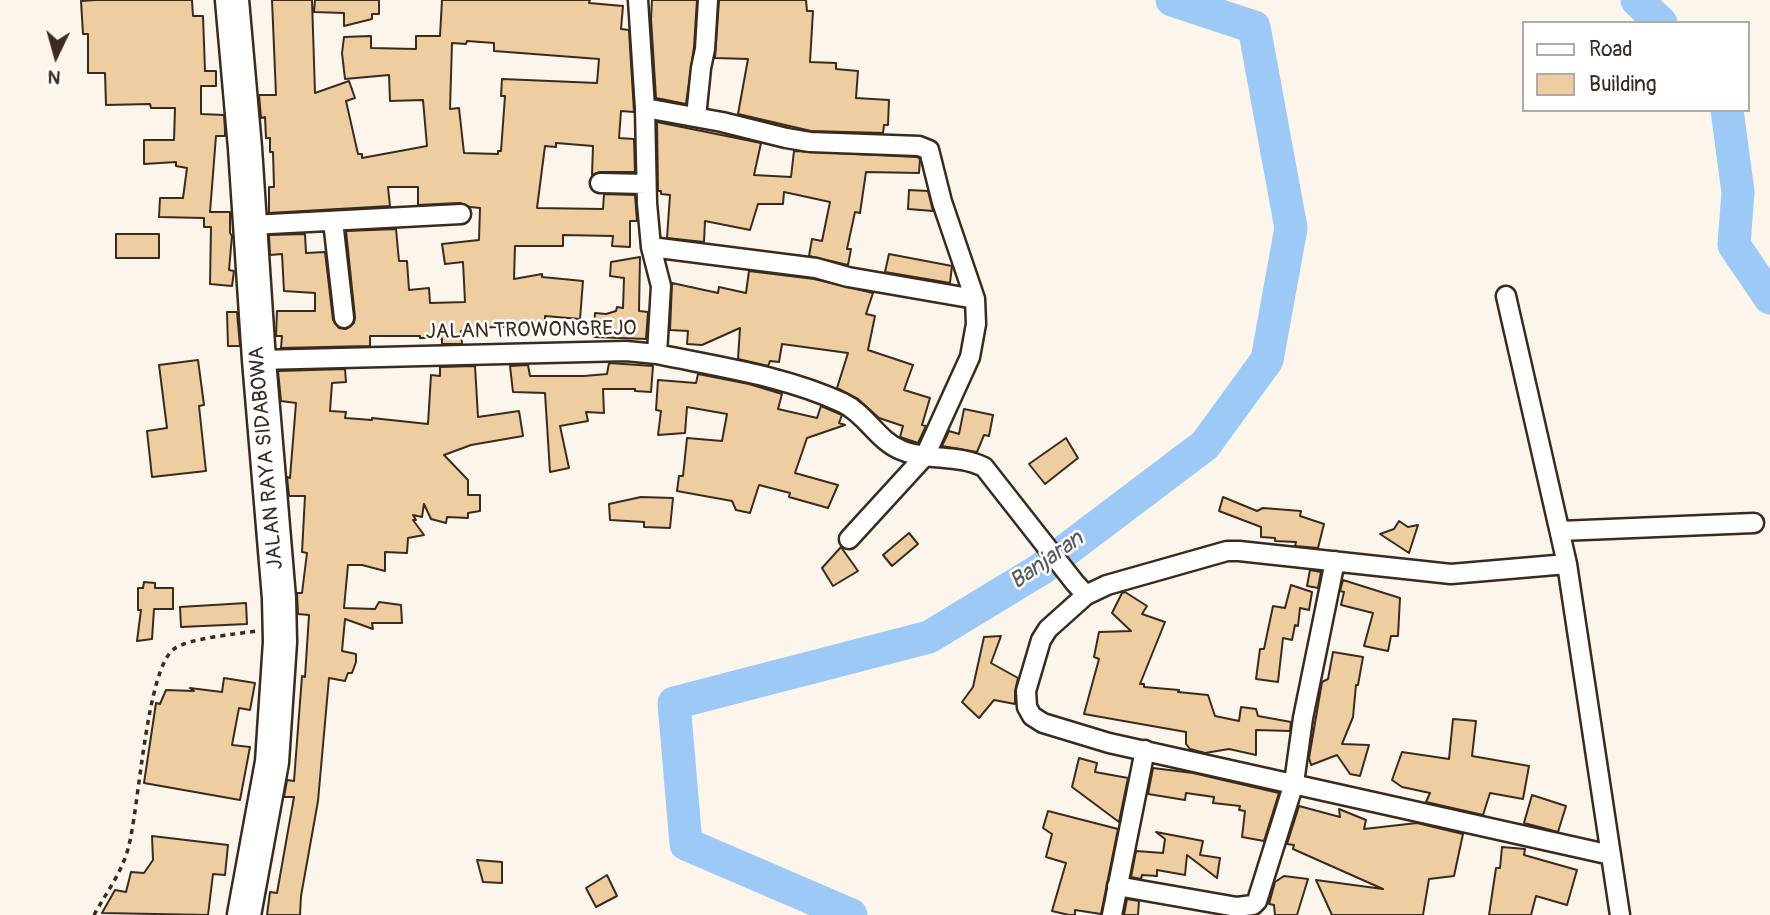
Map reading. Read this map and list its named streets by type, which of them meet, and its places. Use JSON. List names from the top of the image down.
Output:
{
  "streets": {
    "highway": ["JALAN RAYA SIDABOWA"],
    "street": ["JALAN TROWONGREJO"]
  },
  "crossings": [
    ["JALAN TROWONGREJO", "JALAN RAYA SIDABOWA"]
  ],
  "water": ["Banjaran"],
  "legend": ["Road", "Building"],
  "north": "bottom"
}
